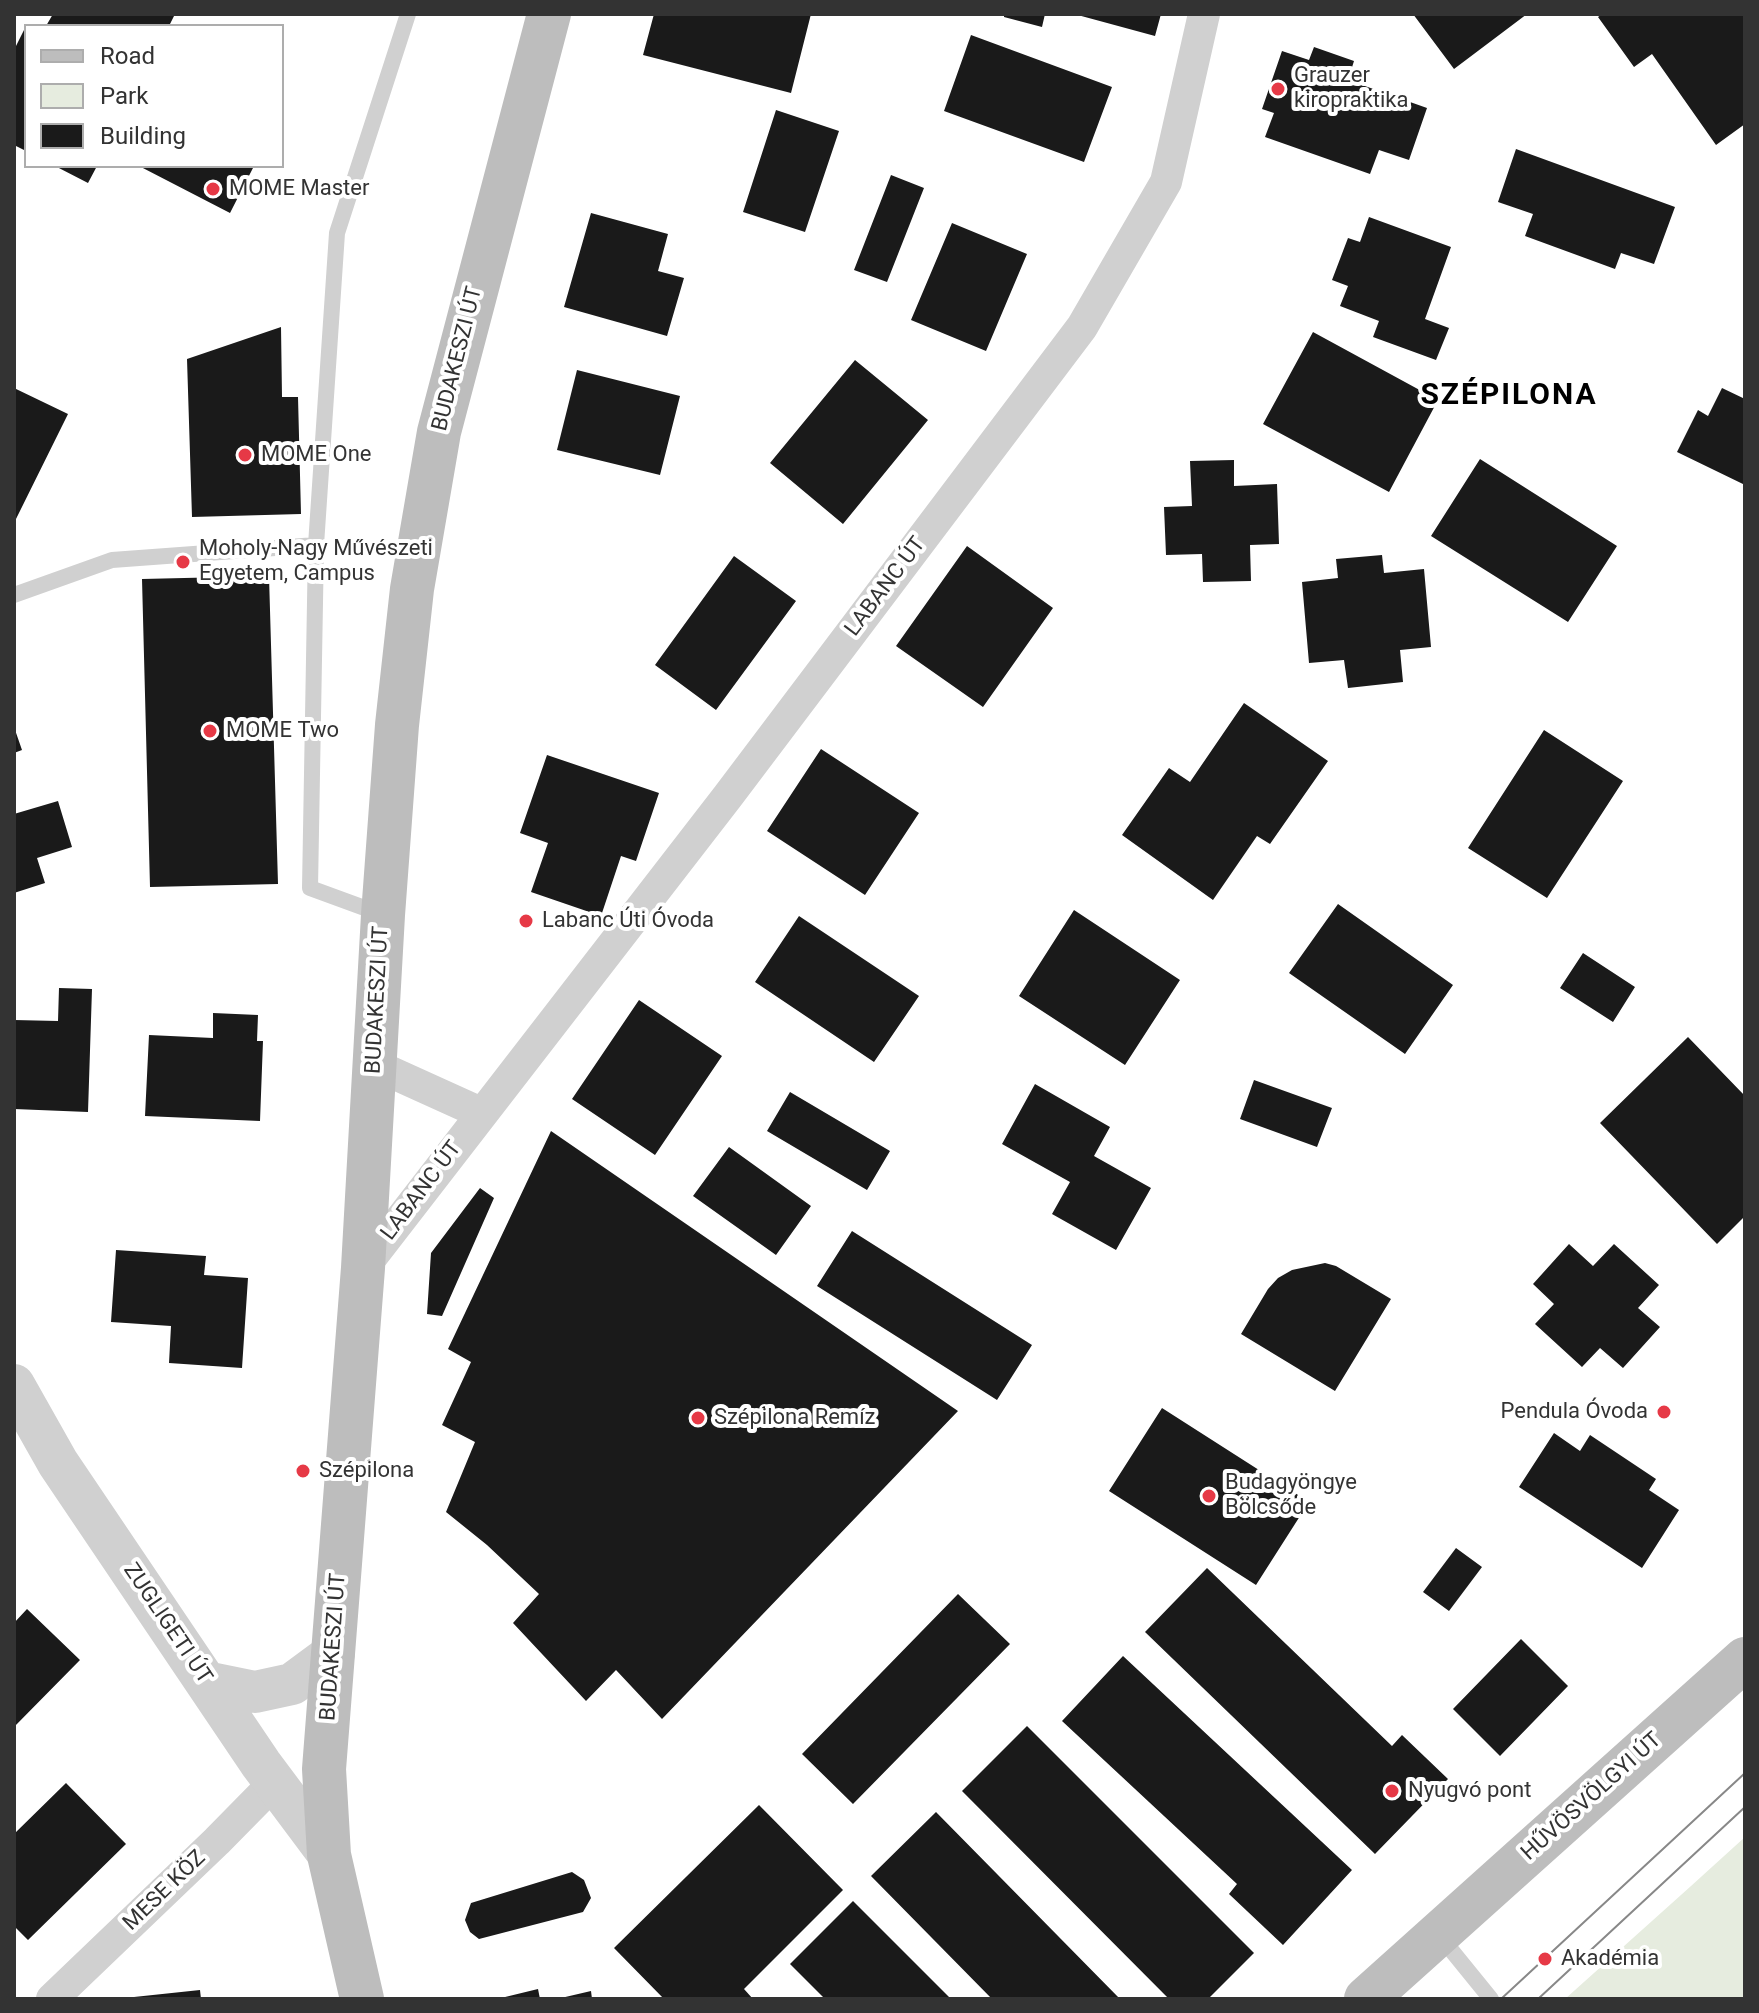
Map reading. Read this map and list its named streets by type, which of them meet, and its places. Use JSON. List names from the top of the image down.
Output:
{
  "streets": {
    "main road": ["BUDAKESZI ÚT", "HŰVÖSVÖLGYI ÚT"],
    "street": ["LABANC ÚT", "ZUGLIGETI ÚT", "MESE KÖZ"]
  },
  "crossings": [
    ["BUDAKESZI ÚT", "LABANC ÚT"],
    ["BUDAKESZI ÚT", "ZUGLIGETI ÚT"],
    ["ZUGLIGETI ÚT", "MESE KÖZ"]
  ],
  "districts": ["SZÉPILONA"],
  "places": [
    "Grauzer kiropraktika",
    "MOME Master",
    "MOME One",
    "Moholy-Nagy Művészeti Egyetem, Campus",
    "MOME Two",
    "Labanc Úti Óvoda",
    "Pendula Óvoda",
    "Szépilona Remíz",
    "Szépilona",
    "Budagyöngye Bölcsőde",
    "Nyugvó pont",
    "Akadémia"
  ],
  "legend": ["Road", "Park", "Building"]
}
